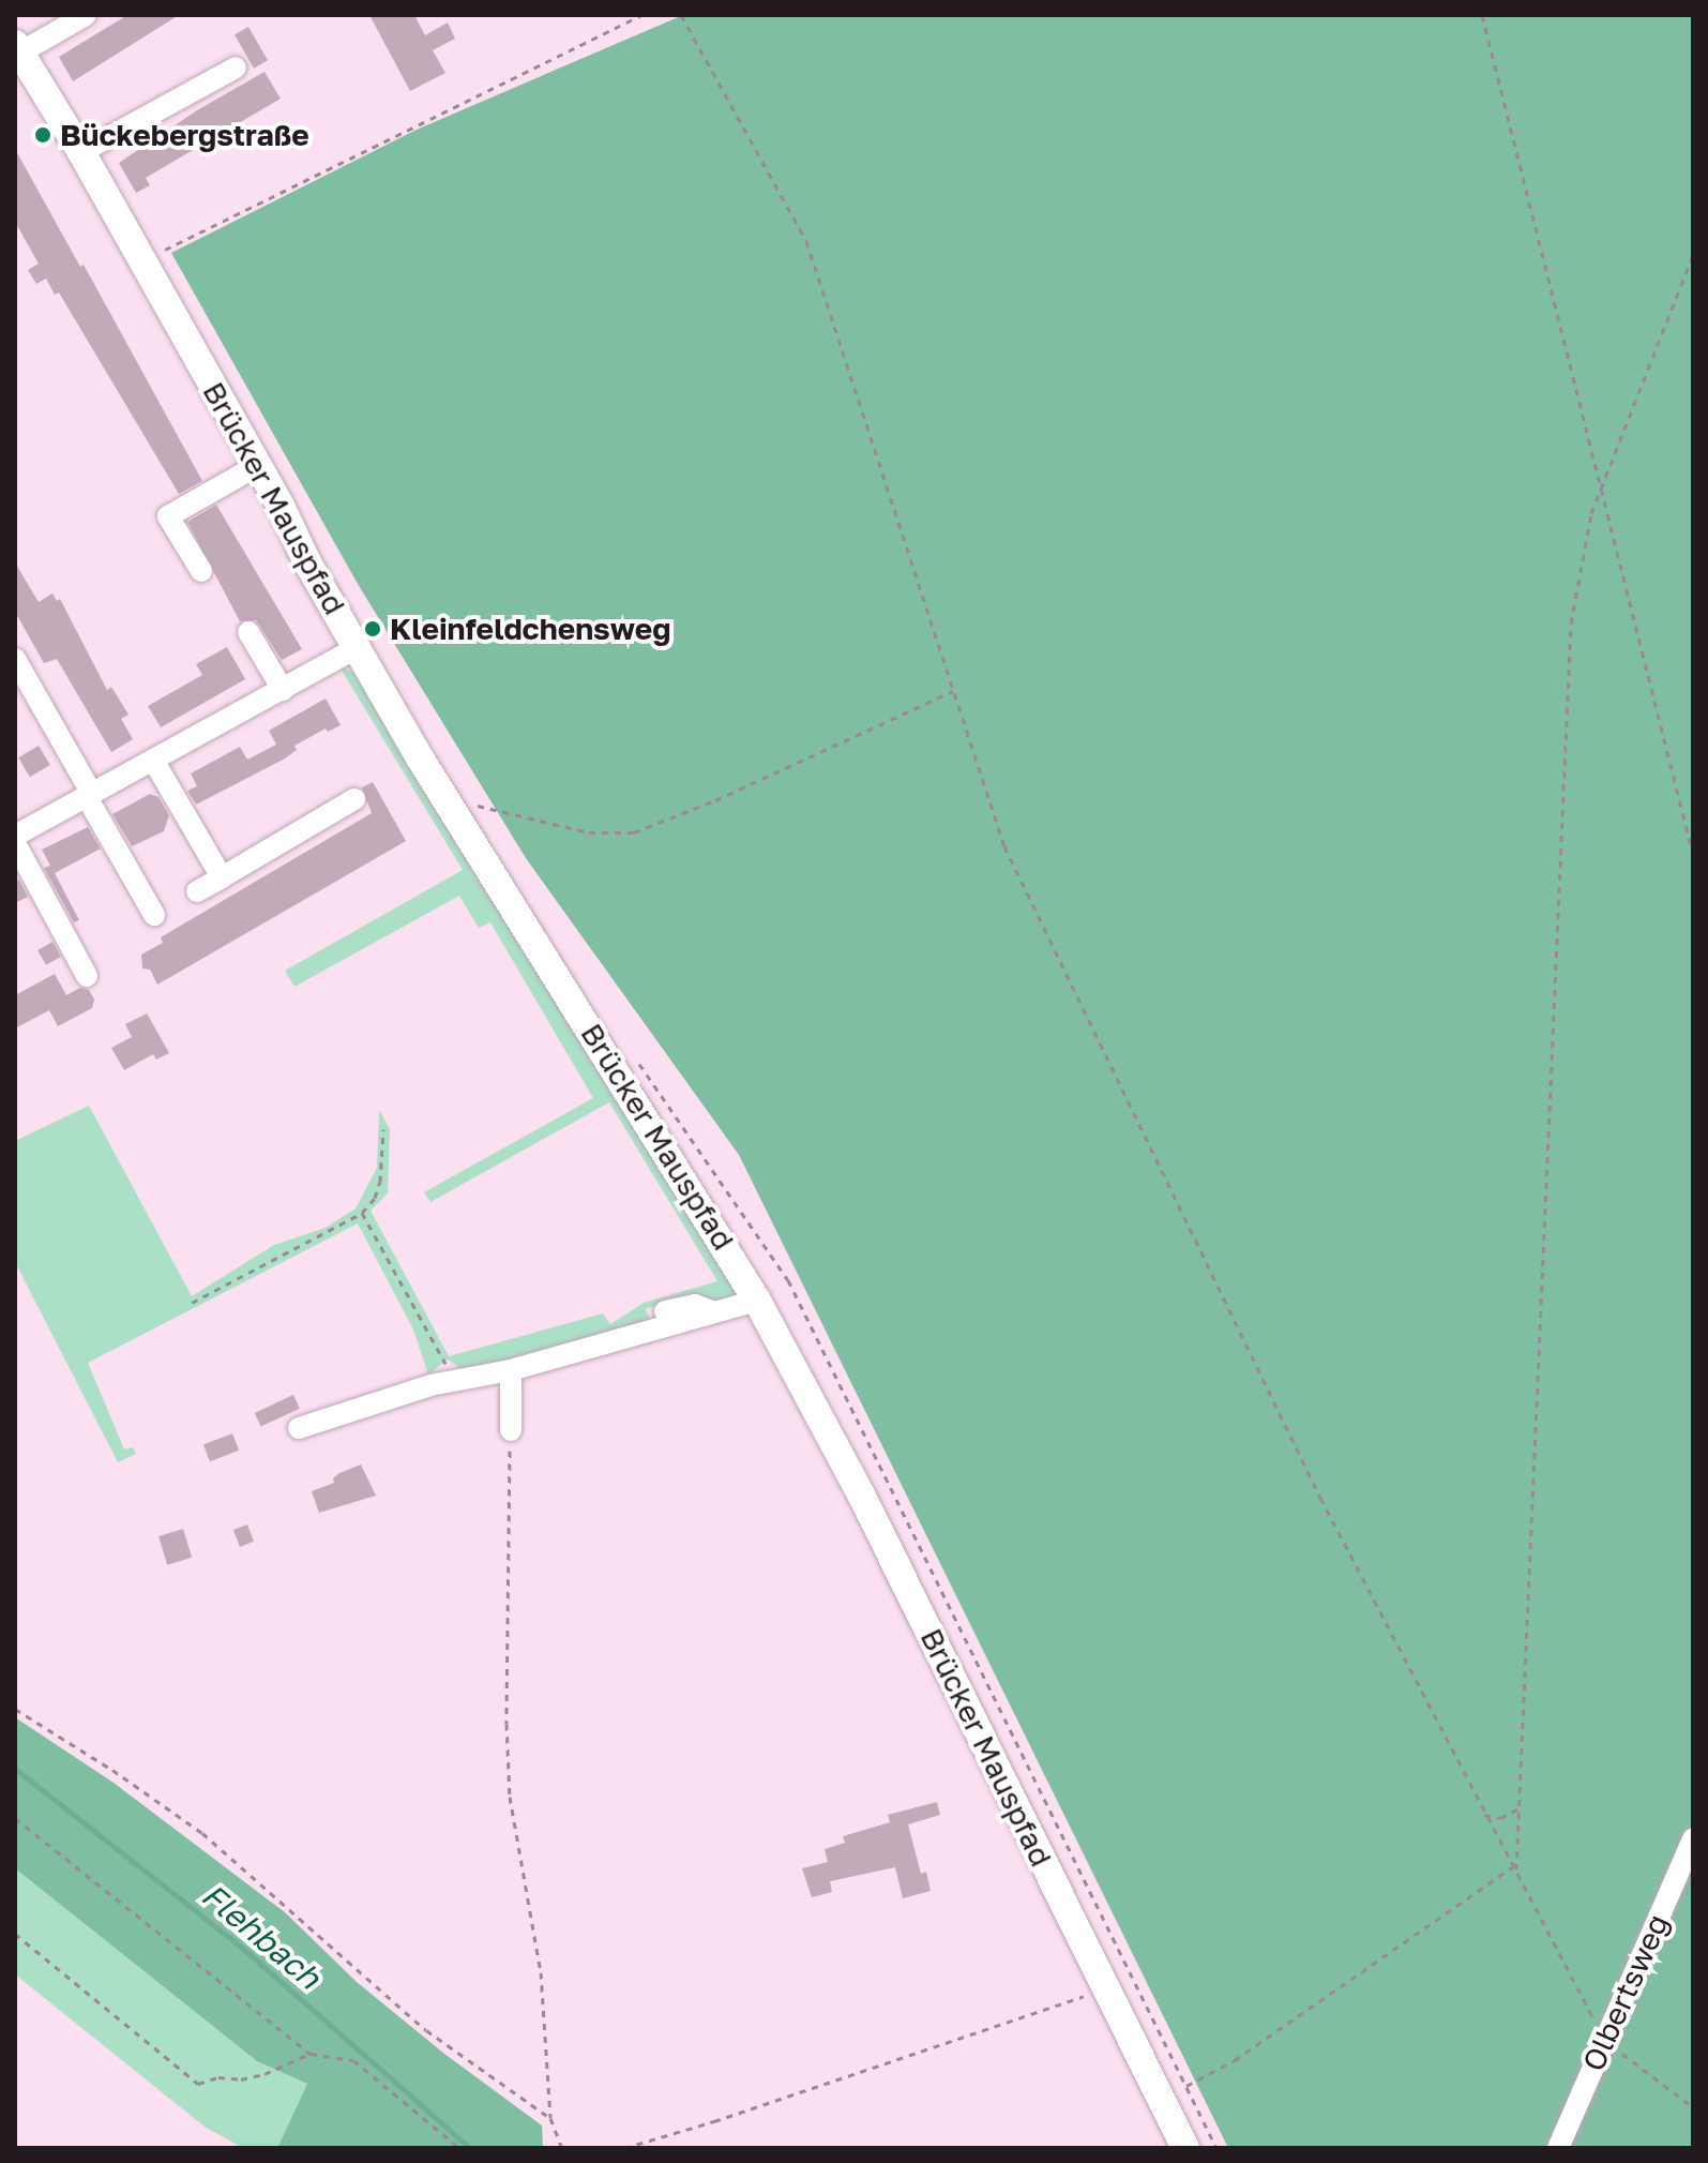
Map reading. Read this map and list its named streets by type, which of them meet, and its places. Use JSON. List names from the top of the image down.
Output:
{
  "streets": {
    "main road": ["Brücker Mauspfad"],
    "street": ["Olbertsweg"]
  },
  "water": ["Flehbach"],
  "places": ["Bückebergstraße", "Kleinfeldchensweg"]
}
